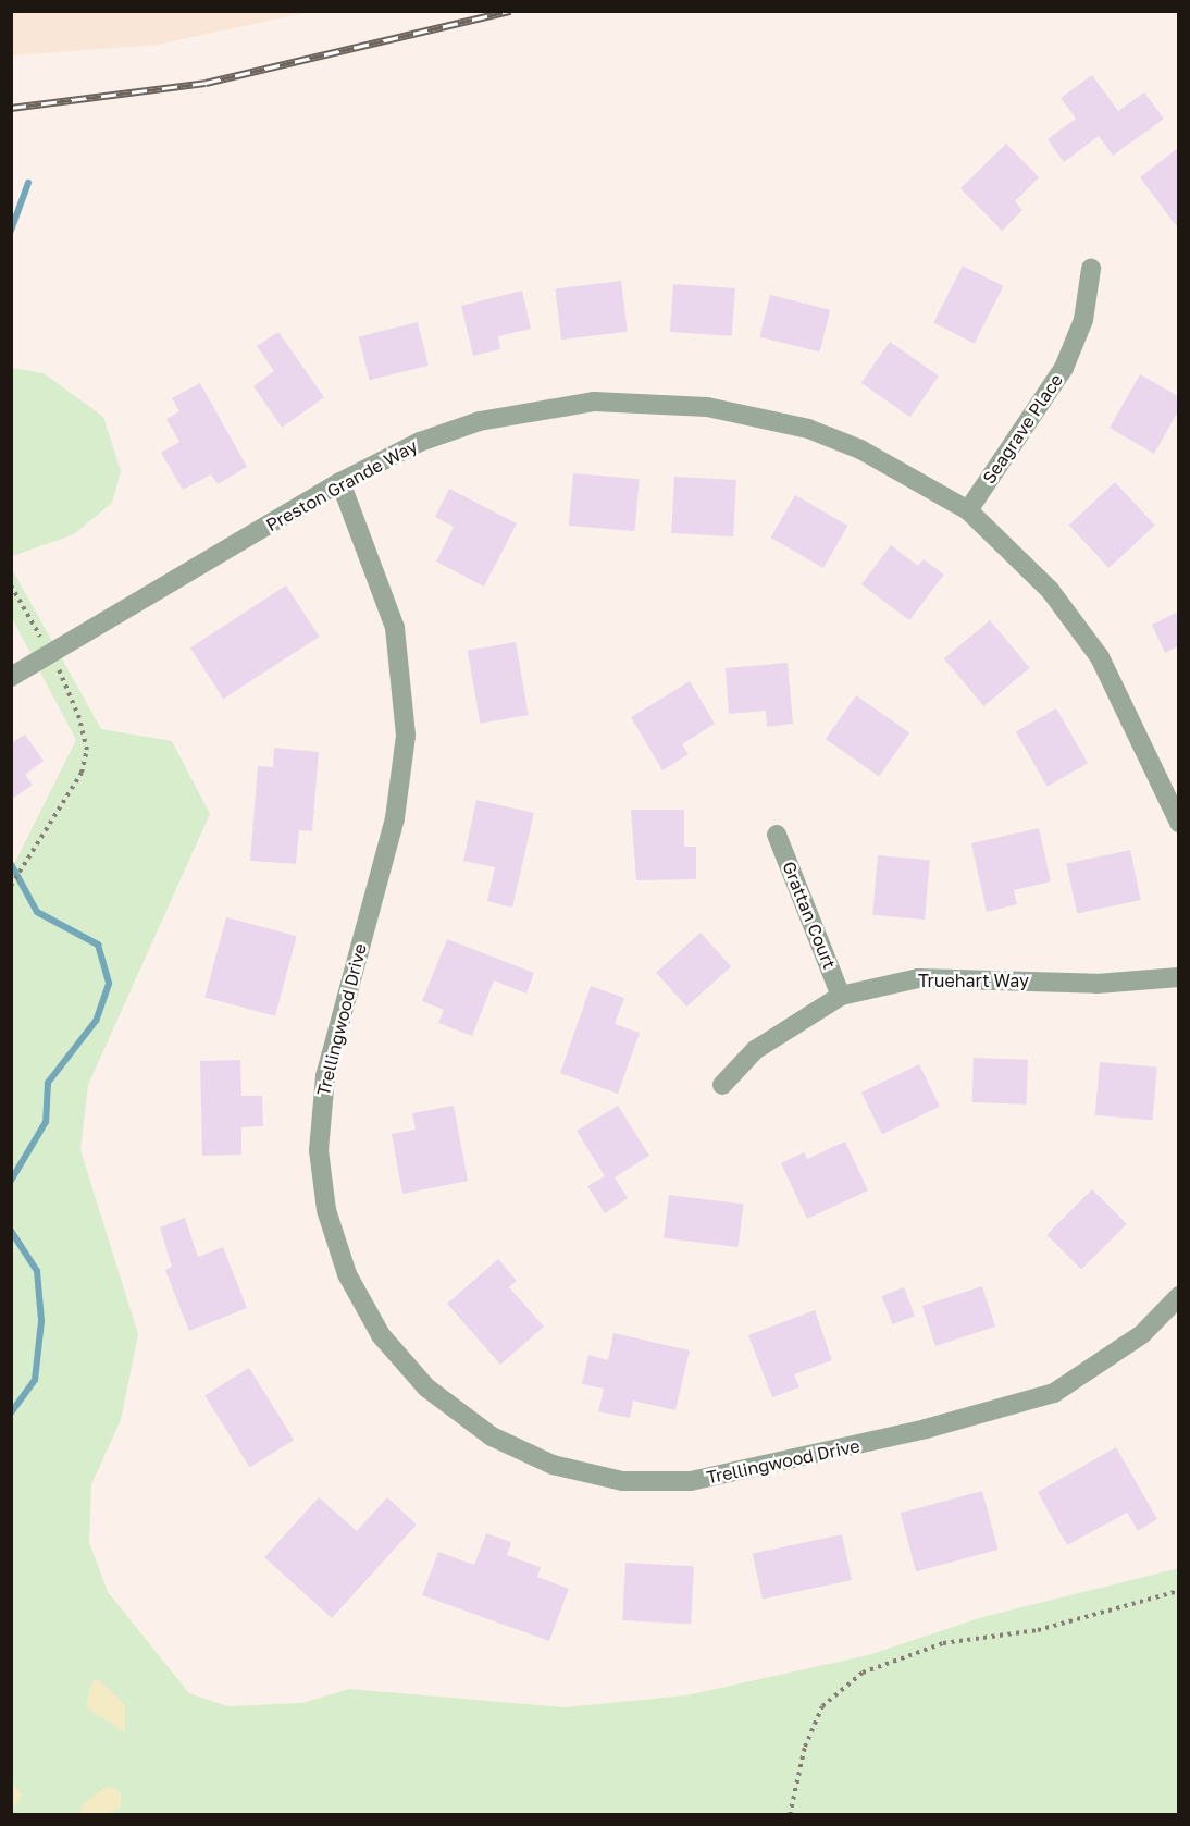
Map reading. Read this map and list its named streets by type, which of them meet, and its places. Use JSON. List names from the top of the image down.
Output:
{
  "streets": {
    "street": [
      "Seagrave Place",
      "Preston Grande Way",
      "Grattan Court",
      "Truehart Way",
      "Trellingwood Drive"
    ]
  },
  "crossings": [
    ["Seagrave Place", "Preston Grande Way"],
    ["Preston Grande Way", "Trellingwood Drive"],
    ["Grattan Court", "Truehart Way"]
  ]
}
